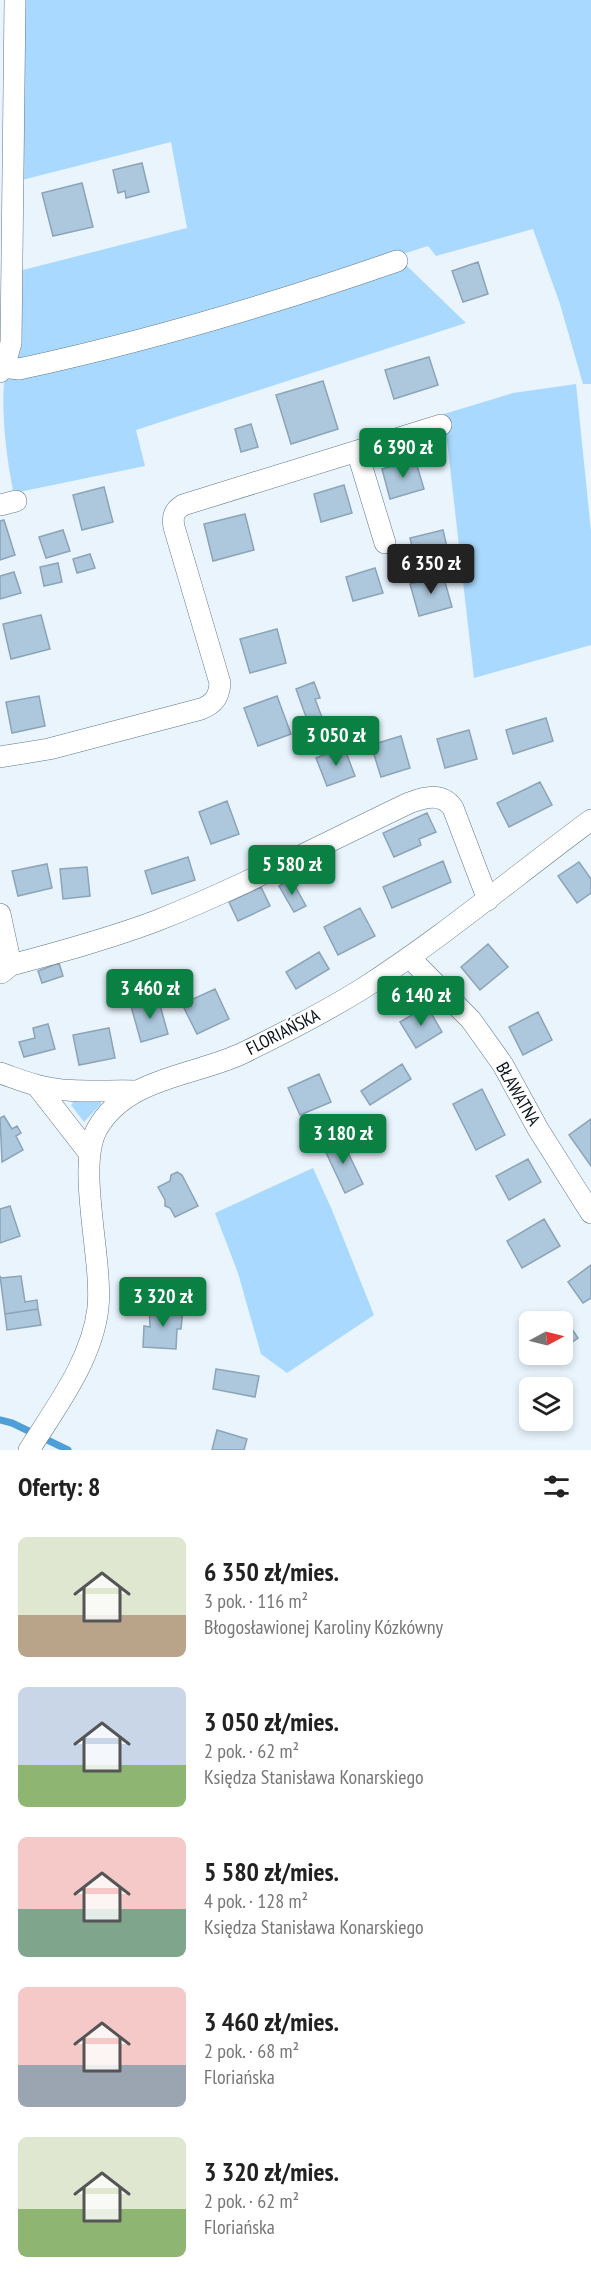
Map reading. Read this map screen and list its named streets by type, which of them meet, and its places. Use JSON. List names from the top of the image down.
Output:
{
  "streets": {
    "street": ["FLORIAŃSKA", "BŁAWATNA"]
  },
  "crossings": [
    ["FLORIAŃSKA", "BŁAWATNA"]
  ],
  "north": "right",
  "page": {
    "price": [
      "6 390 zł",
      "6 350 zł",
      "3 050 zł",
      "5 580 zł",
      "3 460 zł",
      "6 140 zł",
      "3 180 zł",
      "3 320 zł"
    ],
    "heading": "Oferty: 8",
    "list": [
      {
        "name": "6 350 zł/mies.",
        "note": "3 pok. · 116 m² · Błogosławionej Karoliny Kózkówny"
      },
      {
        "name": "3 050 zł/mies.",
        "note": "2 pok. · 62 m² · Księdza Stanisława Konarskiego"
      },
      {
        "name": "5 580 zł/mies.",
        "note": "4 pok. · 128 m² · Księdza Stanisława Konarskiego"
      },
      {
        "name": "3 460 zł/mies.",
        "note": "2 pok. · 68 m² · Floriańska"
      },
      {
        "name": "3 320 zł/mies.",
        "note": "2 pok. · 62 m² · Floriańska"
      }
    ]
  }
}
